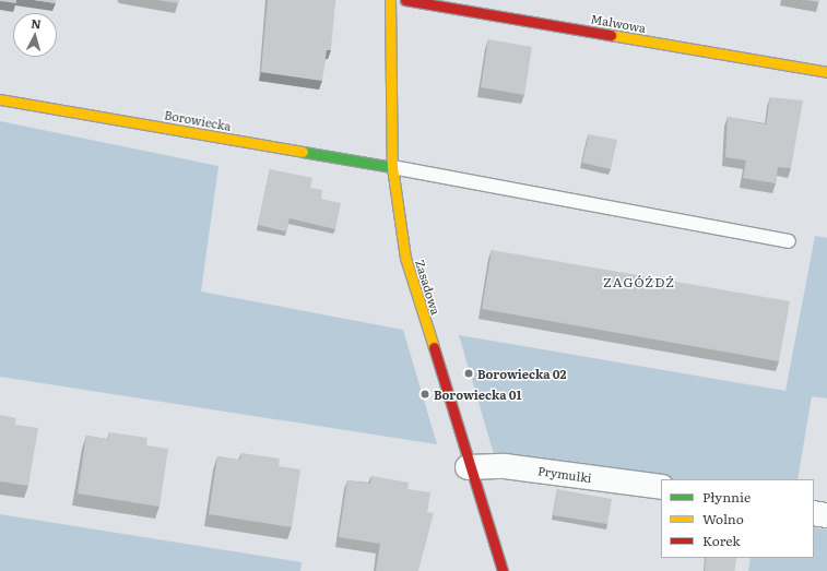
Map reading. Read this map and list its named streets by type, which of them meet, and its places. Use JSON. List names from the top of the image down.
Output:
{
  "streets": {
    "street": [
      "Malwowa",
      "Borowiecka",
      "Zasadowa",
      "Prymulki"
    ]
  },
  "crossings": [
    ["Borowiecka", "Zasadowa"],
    ["Zasadowa", "Prymulki"]
  ],
  "districts": ["ZAGÓŹDŹ"],
  "places": ["Borowiecka 02", "Borowiecka 01"],
  "legend": ["Płynnie", "Wolno", "Korek"],
  "north": "top"
}
